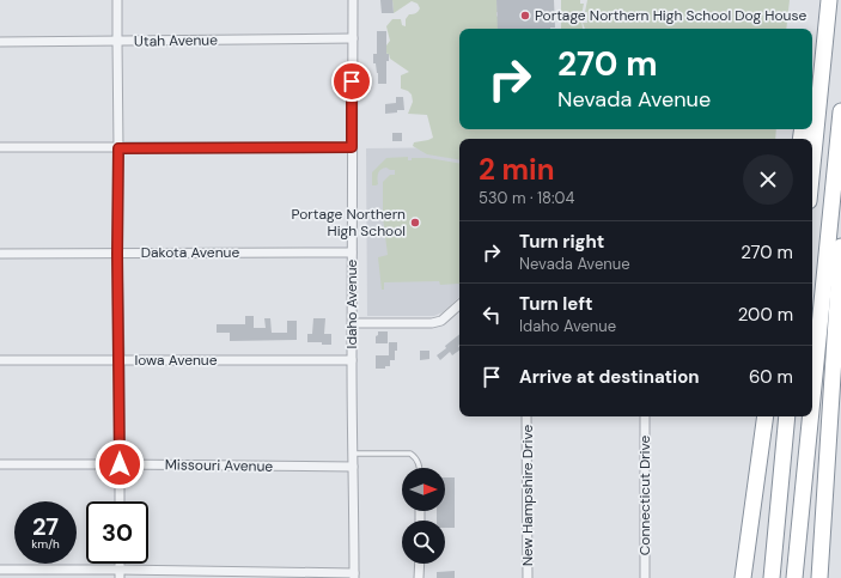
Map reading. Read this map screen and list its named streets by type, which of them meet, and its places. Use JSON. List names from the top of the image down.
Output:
{
  "streets": {
    "street": [
      "Utah Avenue",
      "Dakota Avenue",
      "Idaho Avenue",
      "Iowa Avenue",
      "Missouri Avenue",
      "New Hampshire Drive",
      "Connecticut Drive"
    ]
  },
  "crossings": [
    ["Utah Avenue", "Idaho Avenue"],
    ["Dakota Avenue", "Idaho Avenue"],
    ["Idaho Avenue", "Iowa Avenue"],
    ["Idaho Avenue", "Missouri Avenue"]
  ],
  "places": ["Portage Northern High School Dog House", "Portage Northern High School"],
  "north": "right",
  "page": {
    "turn": ["270 m", "Nevada Avenue"],
    "heading": ["2 min", "530 m · 18:04"],
    "list": [
      {
        "name": "Turn right",
        "note": "Nevada Avenue",
        "value": "270 m"
      },
      {
        "name": "Turn left",
        "note": "Idaho Avenue",
        "value": "200 m"
      },
      {
        "name": "Arrive at destination",
        "value": "60 m"
      }
    ],
    "speed": "27 km/h",
    "limit": "30"
  }
}
